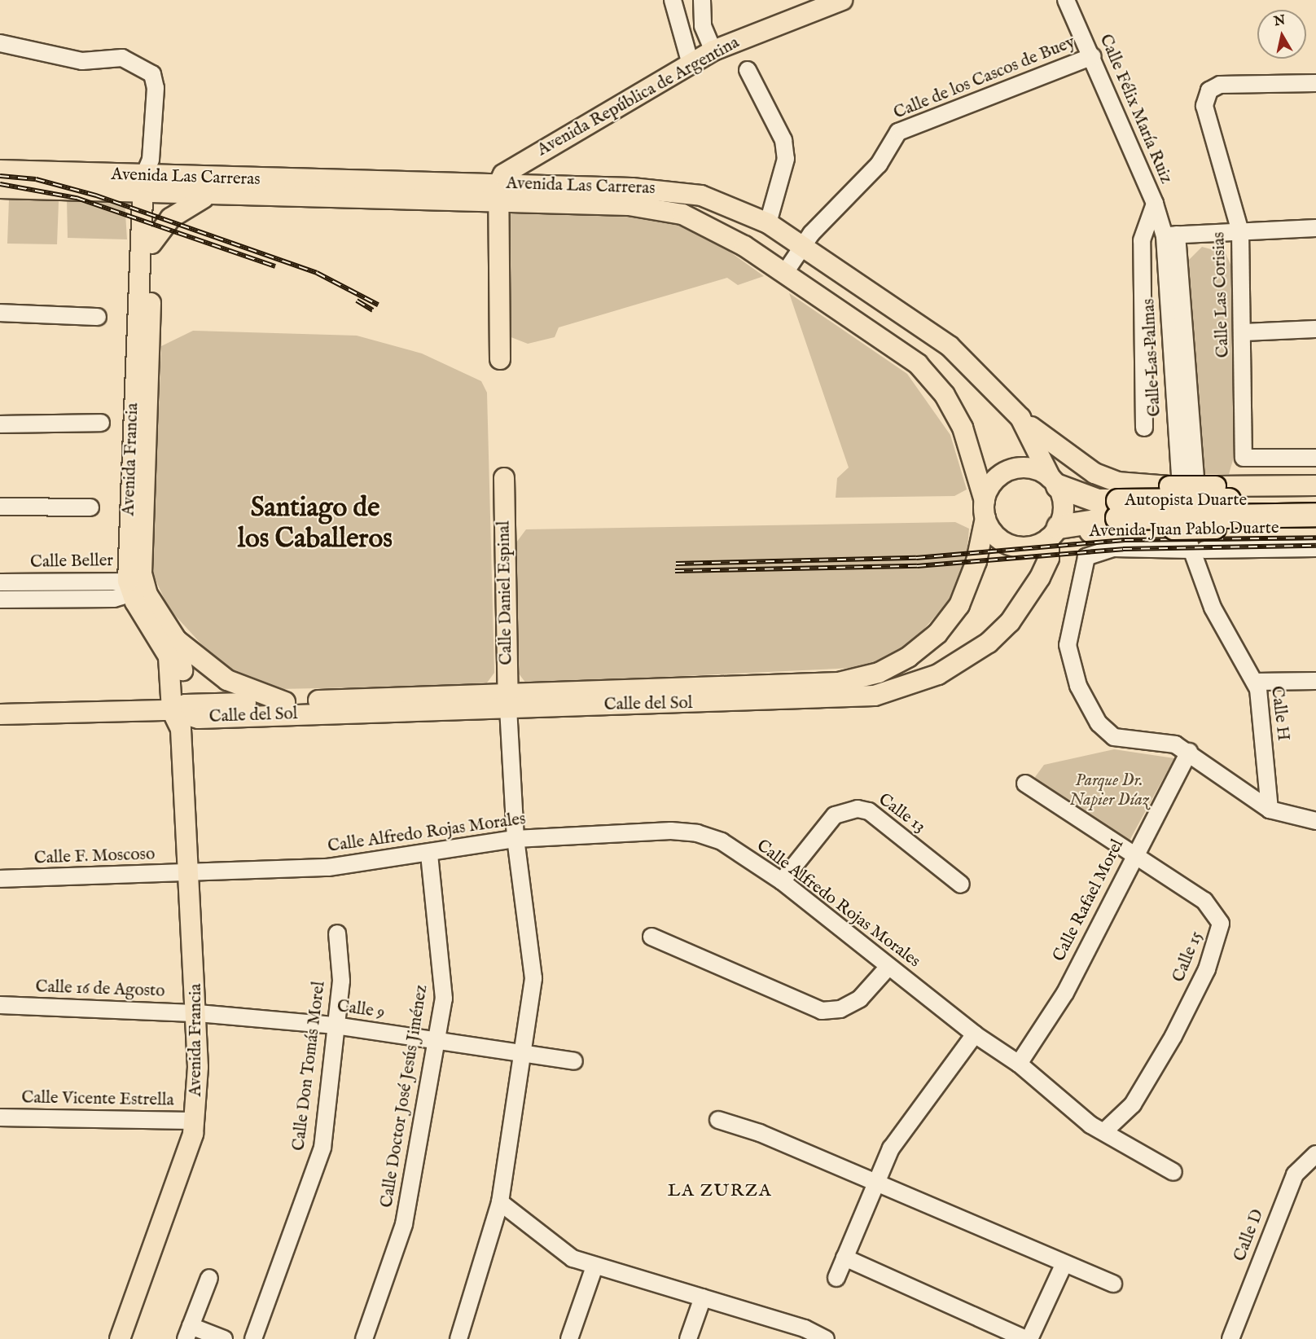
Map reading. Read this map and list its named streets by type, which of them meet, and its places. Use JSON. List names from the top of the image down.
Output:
{
  "streets": {
    "highway": ["Autopista Duarte"],
    "main road": [
      "Avenida República de Argentina",
      "Avenida Las Carreras",
      "Avenida Francia",
      "Avenida Juan Pablo Duarte",
      "Calle Daniel Espinal",
      "Calle del Sol"
    ],
    "street": [
      "Calle de los Cascos de Buey",
      "Calle Félix María Ruiz",
      "Calle Las Corisias",
      "Calle Las Palmas",
      "Calle Beller",
      "Calle H",
      "Calle 13",
      "Calle Alfredo Rojas Morales",
      "Calle F. Moscoso",
      "Calle Rafael Morel",
      "Calle 15",
      "Calle 16 de Agosto",
      "Calle 9",
      "Calle Don Tomás Morel",
      "Calle Doctor José Jesús Jiménez",
      "Calle Vicente Estrella",
      "Calle D"
    ]
  },
  "crossings": [
    ["Calle de los Cascos de Buey", "Calle Félix María Ruiz"],
    ["Calle de los Cascos de Buey", "Avenida Las Carreras"],
    ["Avenida República de Argentina", "Avenida Las Carreras"],
    ["Calle Félix María Ruiz", "Calle Las Palmas"],
    ["Avenida Las Carreras", "Avenida Francia"],
    ["Avenida Las Carreras", "Autopista Duarte"],
    ["Avenida Las Carreras", "Avenida Juan Pablo Duarte"],
    ["Avenida Las Carreras", "Calle del Sol"],
    ["Avenida Francia", "Calle Beller"],
    ["Avenida Francia", "Calle del Sol"],
    ["Avenida Francia", "Calle Alfredo Rojas Morales"],
    ["Avenida Francia", "Calle F. Moscoso"],
    ["Avenida Francia", "Calle 16 de Agosto"],
    ["Avenida Francia", "Calle 9"],
    ["Avenida Francia", "Calle Vicente Estrella"],
    ["Autopista Duarte", "Avenida Juan Pablo Duarte"],
    ["Autopista Duarte", "Calle del Sol"],
    ["Avenida Juan Pablo Duarte", "Calle del Sol"],
    ["Avenida Juan Pablo Duarte", "Calle H"],
    ["Calle Daniel Espinal", "Calle del Sol"],
    ["Calle 13", "Calle Alfredo Rojas Morales"],
    ["Calle Alfredo Rojas Morales", "Calle F. Moscoso"],
    ["Calle Alfredo Rojas Morales", "Calle Rafael Morel"],
    ["Calle Alfredo Rojas Morales", "Calle 15"],
    ["Calle Alfredo Rojas Morales", "Calle Doctor José Jesús Jiménez"],
    ["Calle Rafael Morel", "Calle 15"],
    ["Calle 16 de Agosto", "Calle 9"],
    ["Calle 9", "Calle Don Tomás Morel"],
    ["Calle 9", "Calle Doctor José Jesús Jiménez"]
  ],
  "districts": ["Santiago de los Caballeros", "LA ZURZA"],
  "parks": ["Parque Dr. Napier Díaz"],
  "north": "top"
}
